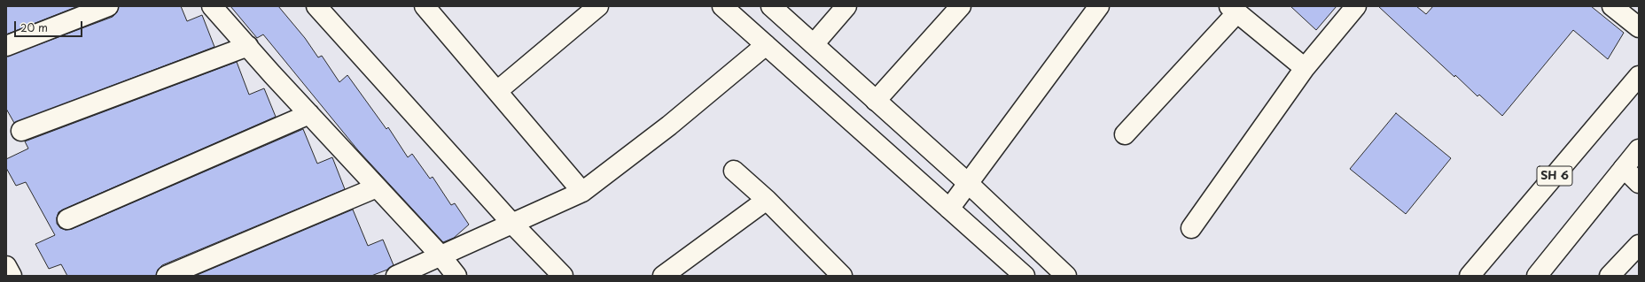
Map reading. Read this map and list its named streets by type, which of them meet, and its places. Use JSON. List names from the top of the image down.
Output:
{
  "streets": {
    "street": ["SH 6"]
  },
  "scale_bar": "20 m"
}
